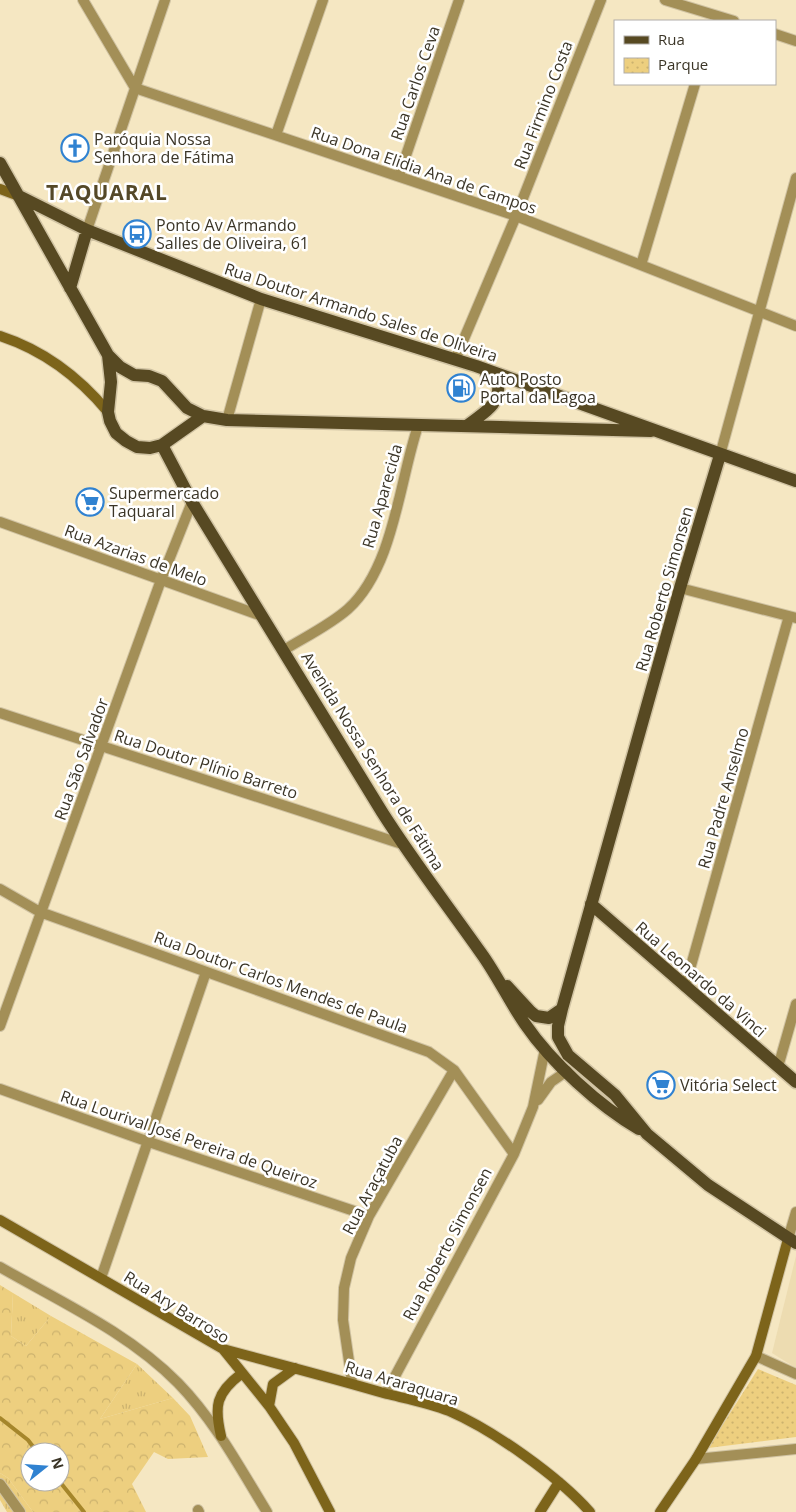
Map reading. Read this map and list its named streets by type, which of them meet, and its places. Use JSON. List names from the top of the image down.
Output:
{
  "streets": {
    "main road": [
      "Rua Doutor Armando Sales de Oliveira",
      "Rua Roberto Simonsen",
      "Avenida Nossa Senhora de Fátima",
      "Rua Leonardo da Vinci",
      "Rua Ary Barroso",
      "Rua Araraquara"
    ],
    "street": [
      "Rua Carlos Ceva",
      "Rua Firmino Costa",
      "Rua Dona Elidia Ana de Campos",
      "Rua Aparecida",
      "Rua Azarias de Melo",
      "Rua São Salvador",
      "Rua Doutor Plínio Barreto",
      "Rua Padre Anselmo",
      "Rua Doutor Carlos Mendes de Paula",
      "Rua Lourival José Pereira de Queiroz",
      "Rua Araçatuba"
    ]
  },
  "crossings": [
    ["Rua Carlos Ceva", "Rua Dona Elidia Ana de Campos"],
    ["Rua Firmino Costa", "Rua Dona Elidia Ana de Campos"],
    ["Rua Firmino Costa", "Rua Doutor Armando Sales de Oliveira"],
    ["Rua Dona Elidia Ana de Campos", "Rua Roberto Simonsen"],
    ["Rua Doutor Armando Sales de Oliveira", "Rua Roberto Simonsen"],
    ["Rua Aparecida", "Avenida Nossa Senhora de Fátima"],
    ["Rua Azarias de Melo", "Rua São Salvador"],
    ["Rua Azarias de Melo", "Avenida Nossa Senhora de Fátima"],
    ["Rua Roberto Simonsen", "Avenida Nossa Senhora de Fátima"],
    ["Rua Roberto Simonsen", "Rua Leonardo da Vinci"],
    ["Rua Roberto Simonsen", "Rua Doutor Carlos Mendes de Paula"],
    ["Rua Roberto Simonsen", "Rua Araraquara"],
    ["Rua São Salvador", "Avenida Nossa Senhora de Fátima"],
    ["Rua São Salvador", "Rua Doutor Plínio Barreto"],
    ["Rua São Salvador", "Rua Doutor Carlos Mendes de Paula"],
    ["Avenida Nossa Senhora de Fátima", "Rua Doutor Plínio Barreto"],
    ["Rua Padre Anselmo", "Rua Leonardo da Vinci"],
    ["Rua Doutor Carlos Mendes de Paula", "Rua Araçatuba"],
    ["Rua Lourival José Pereira de Queiroz", "Rua Araçatuba"],
    ["Rua Araçatuba", "Rua Araraquara"],
    ["Rua Ary Barroso", "Rua Araraquara"]
  ],
  "districts": ["TAQUARAL"],
  "places": {
    "church": ["Paróquia Nossa Senhora de Fátima"],
    "bus stop": ["Ponto Av Armando Salles de Oliveira, 61"],
    "fuel station": ["Auto Posto Portal da Lagoa"],
    "supermarket": ["Supermercado Taquaral", "Vitória Select"]
  },
  "legend": ["Rua", "Parque"],
  "north": "right"
}
